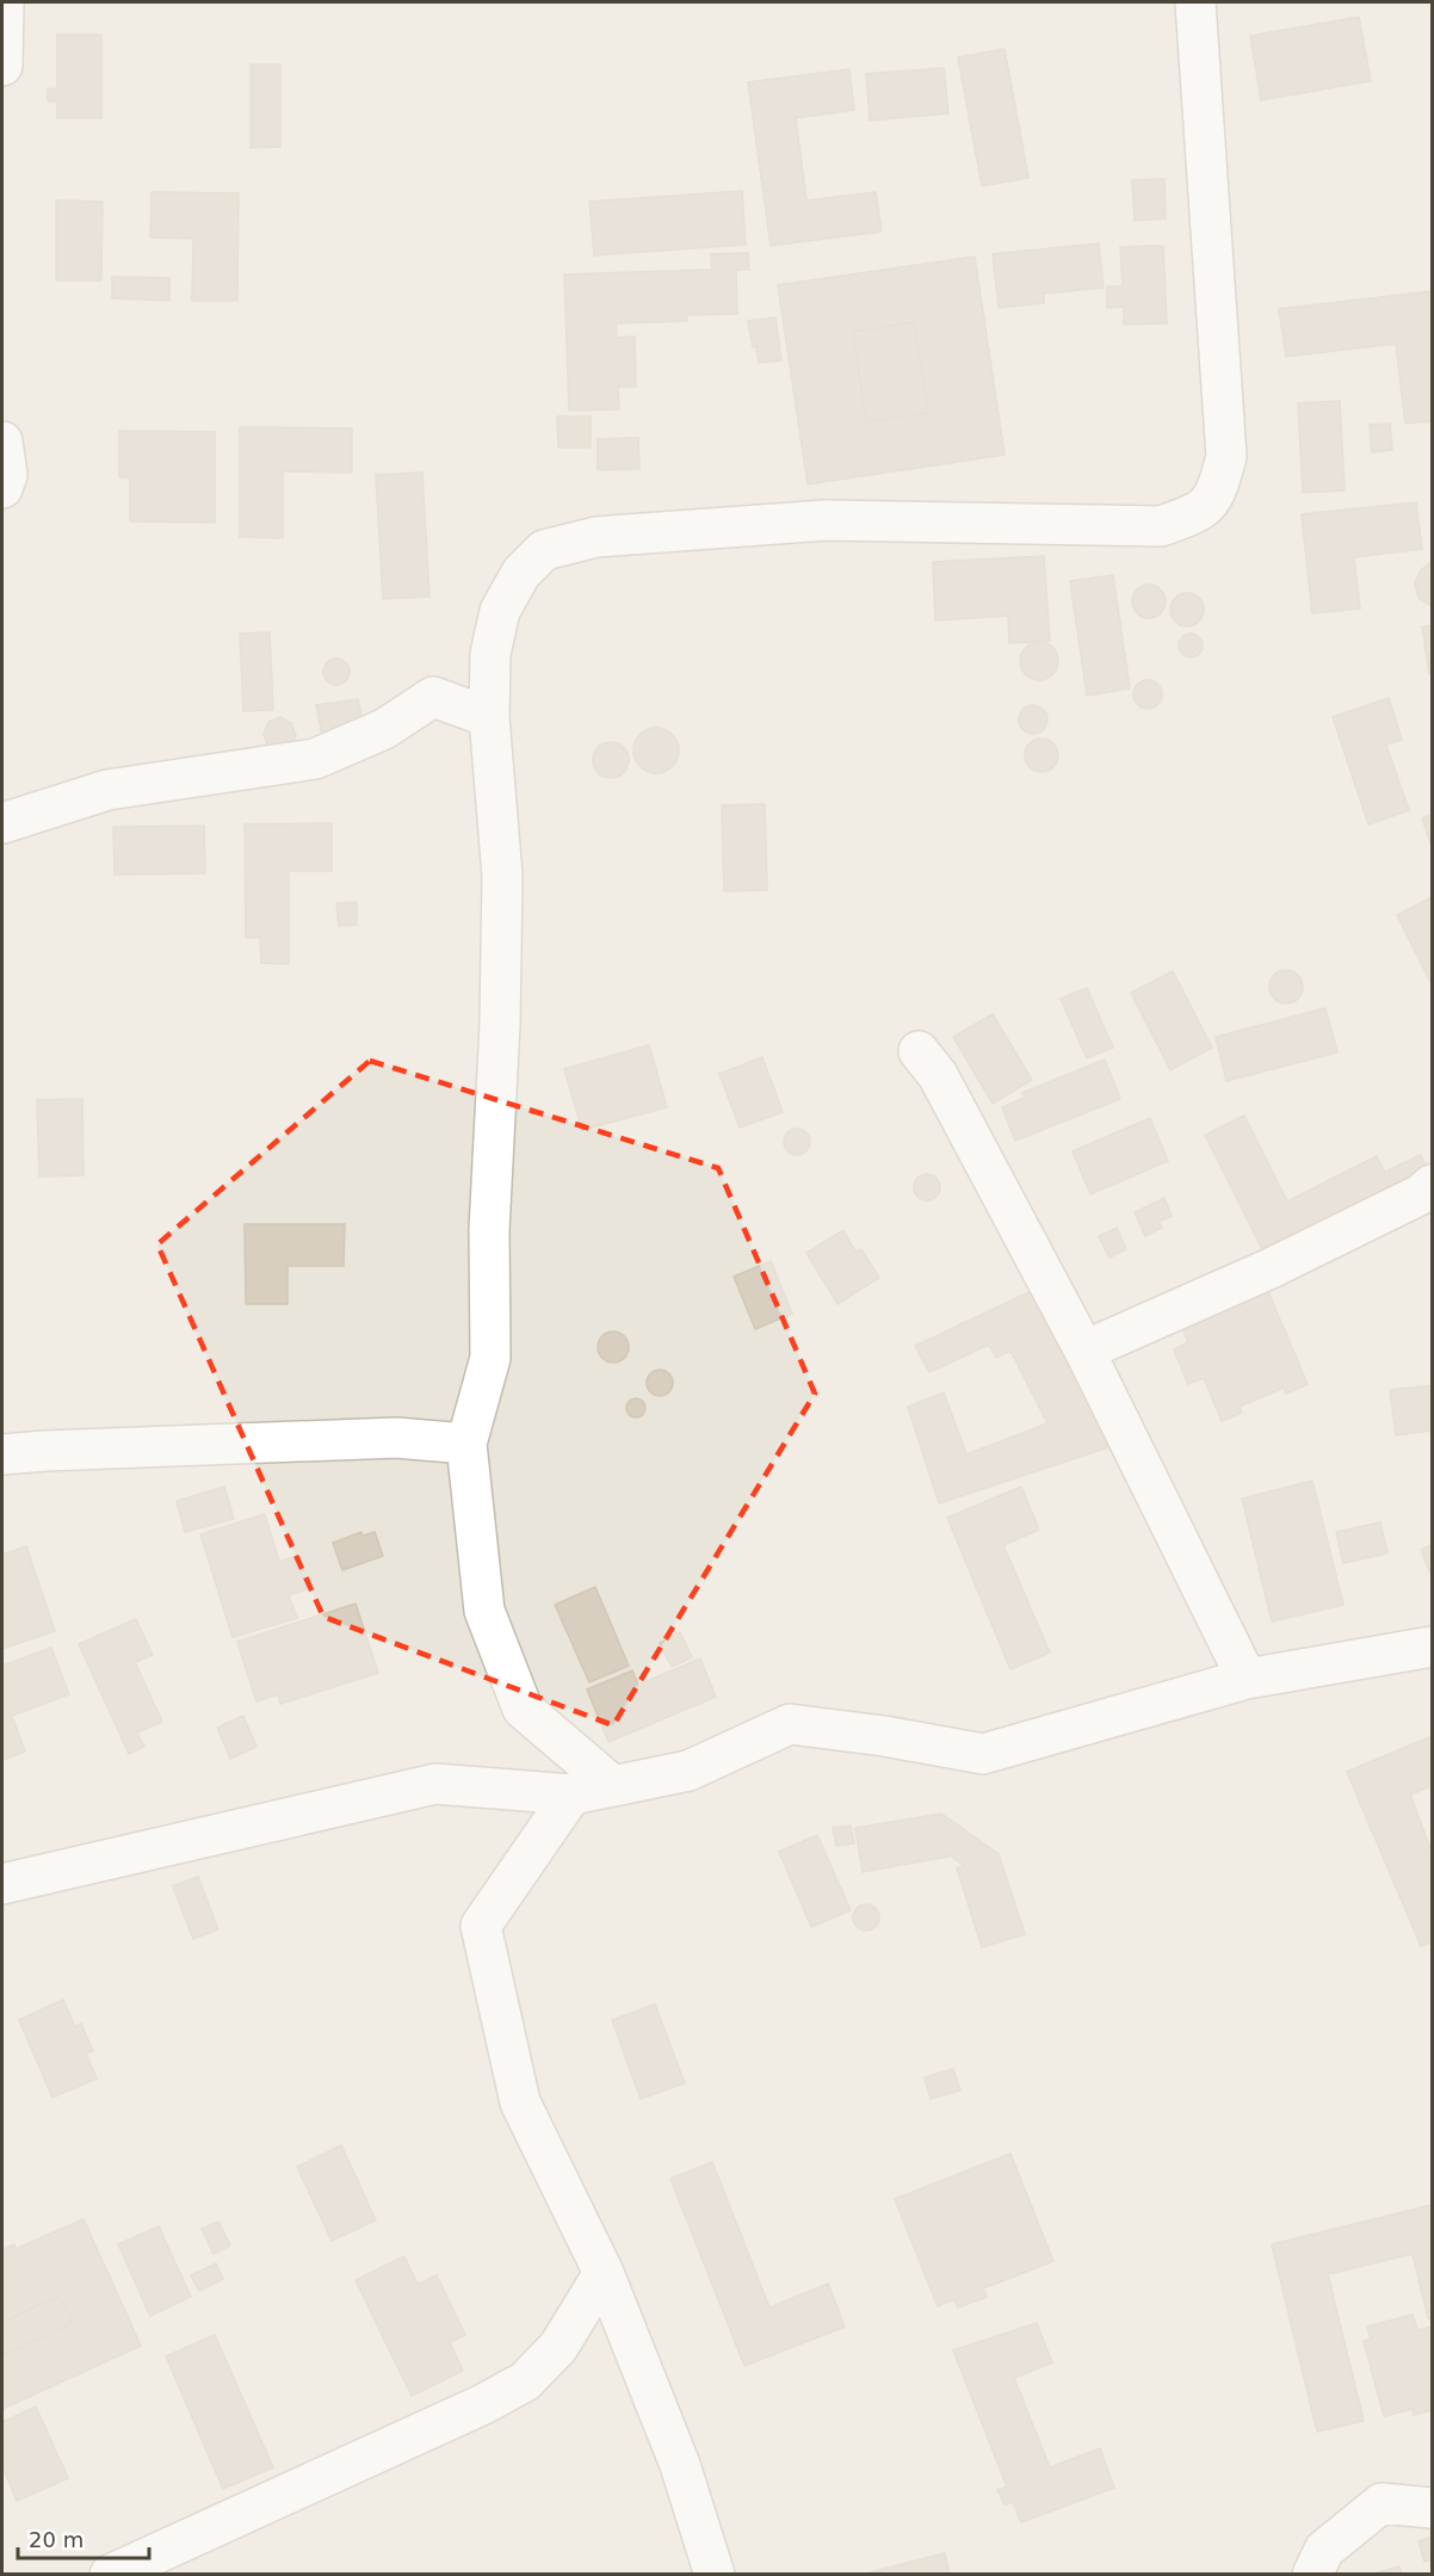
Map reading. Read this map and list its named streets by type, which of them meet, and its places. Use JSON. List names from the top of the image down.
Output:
{
  "scale_bar": "20 m"
}
